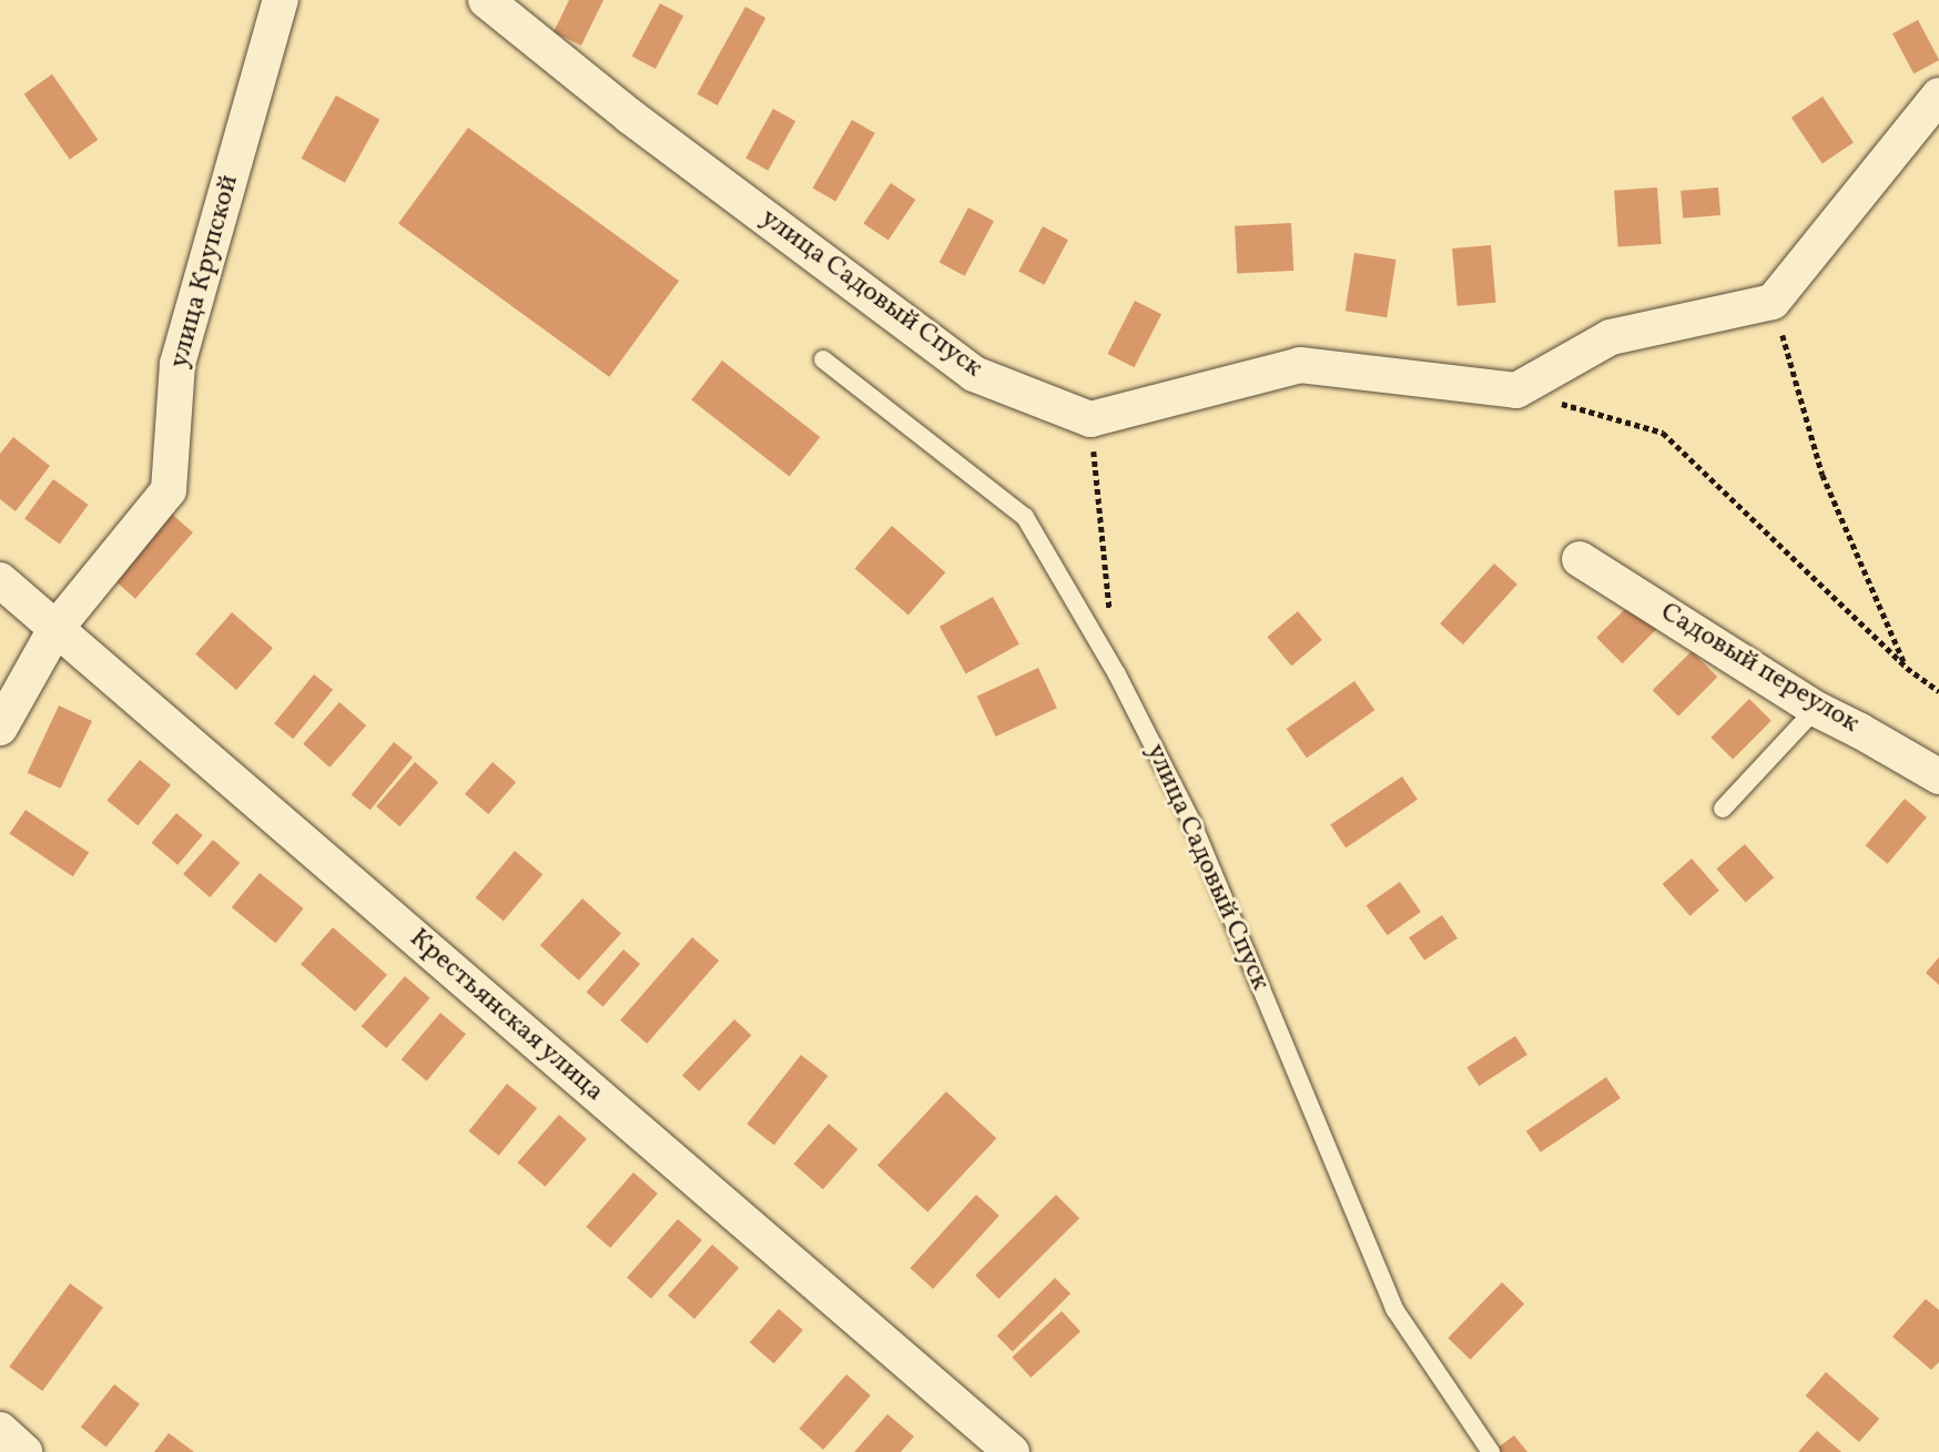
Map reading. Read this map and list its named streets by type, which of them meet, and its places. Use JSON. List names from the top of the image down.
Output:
{
  "streets": {
    "street": [
      "улица Крупской",
      "улица Садовый Спуск",
      "Садовый переулок",
      "Крестьянская улица"
    ]
  },
  "crossings": [
    ["улица Крупской", "Крестьянская улица"]
  ]
}
